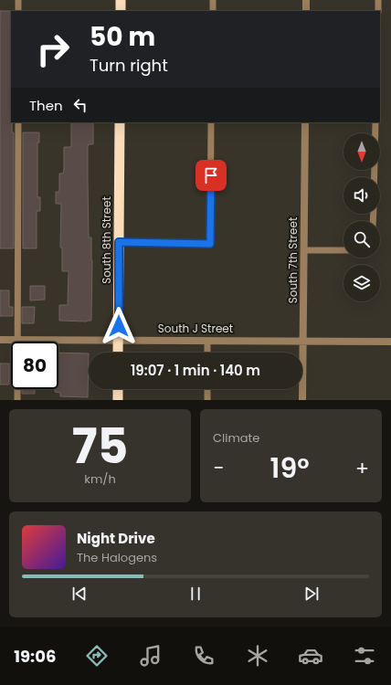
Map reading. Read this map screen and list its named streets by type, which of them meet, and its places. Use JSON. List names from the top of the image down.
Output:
{
  "streets": {
    "highway": ["South 8th Street"],
    "street": ["South 7th Street", "South J Street"]
  },
  "crossings": [
    ["South 8th Street", "South J Street"],
    ["South 7th Street", "South J Street"]
  ],
  "north": "bottom",
  "page": {
    "turn": ["50 m", "Turn right"],
    "then": "Then",
    "limit": "80",
    "trip": "19:07 · 1 min · 140 m",
    "tile": [
      ["75", "km/h"],
      "Climate"
    ],
    "heat": ["−", "19°", "+"],
    "song": ["Night Drive", "The Halogens"],
    "tabs": "19:06"
  }
}
